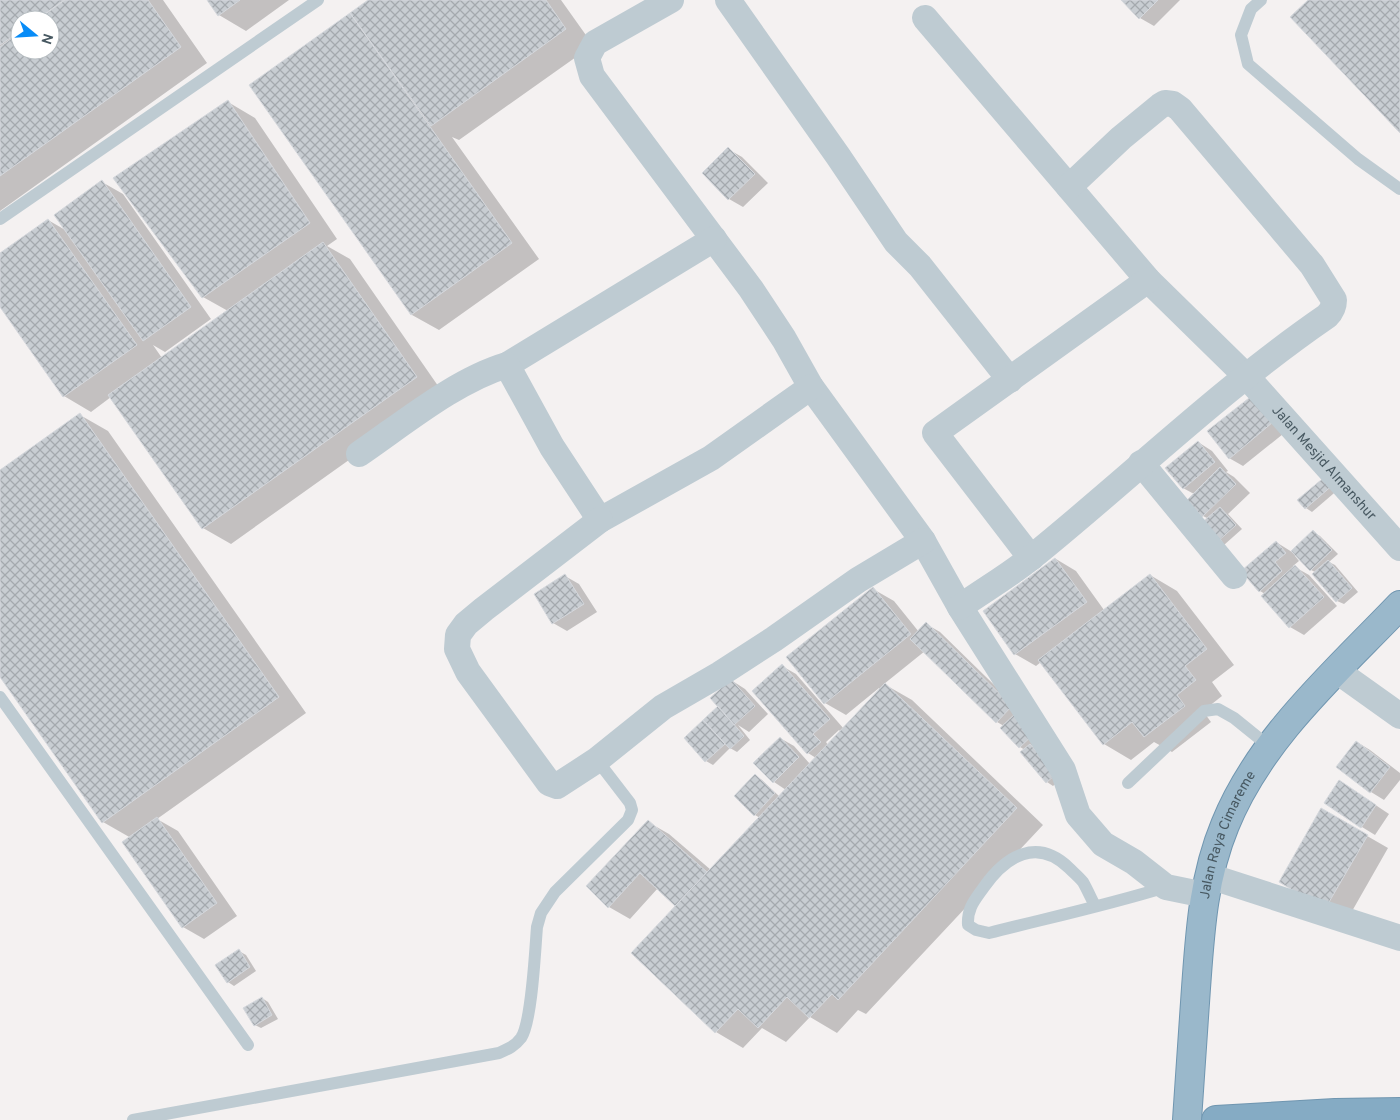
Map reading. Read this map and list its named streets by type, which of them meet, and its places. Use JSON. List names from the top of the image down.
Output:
{
  "streets": {
    "highway": ["Jalan Raya Cimareme"],
    "street": ["Jalan Mesjid Almanshur"]
  },
  "north": "right"
}
